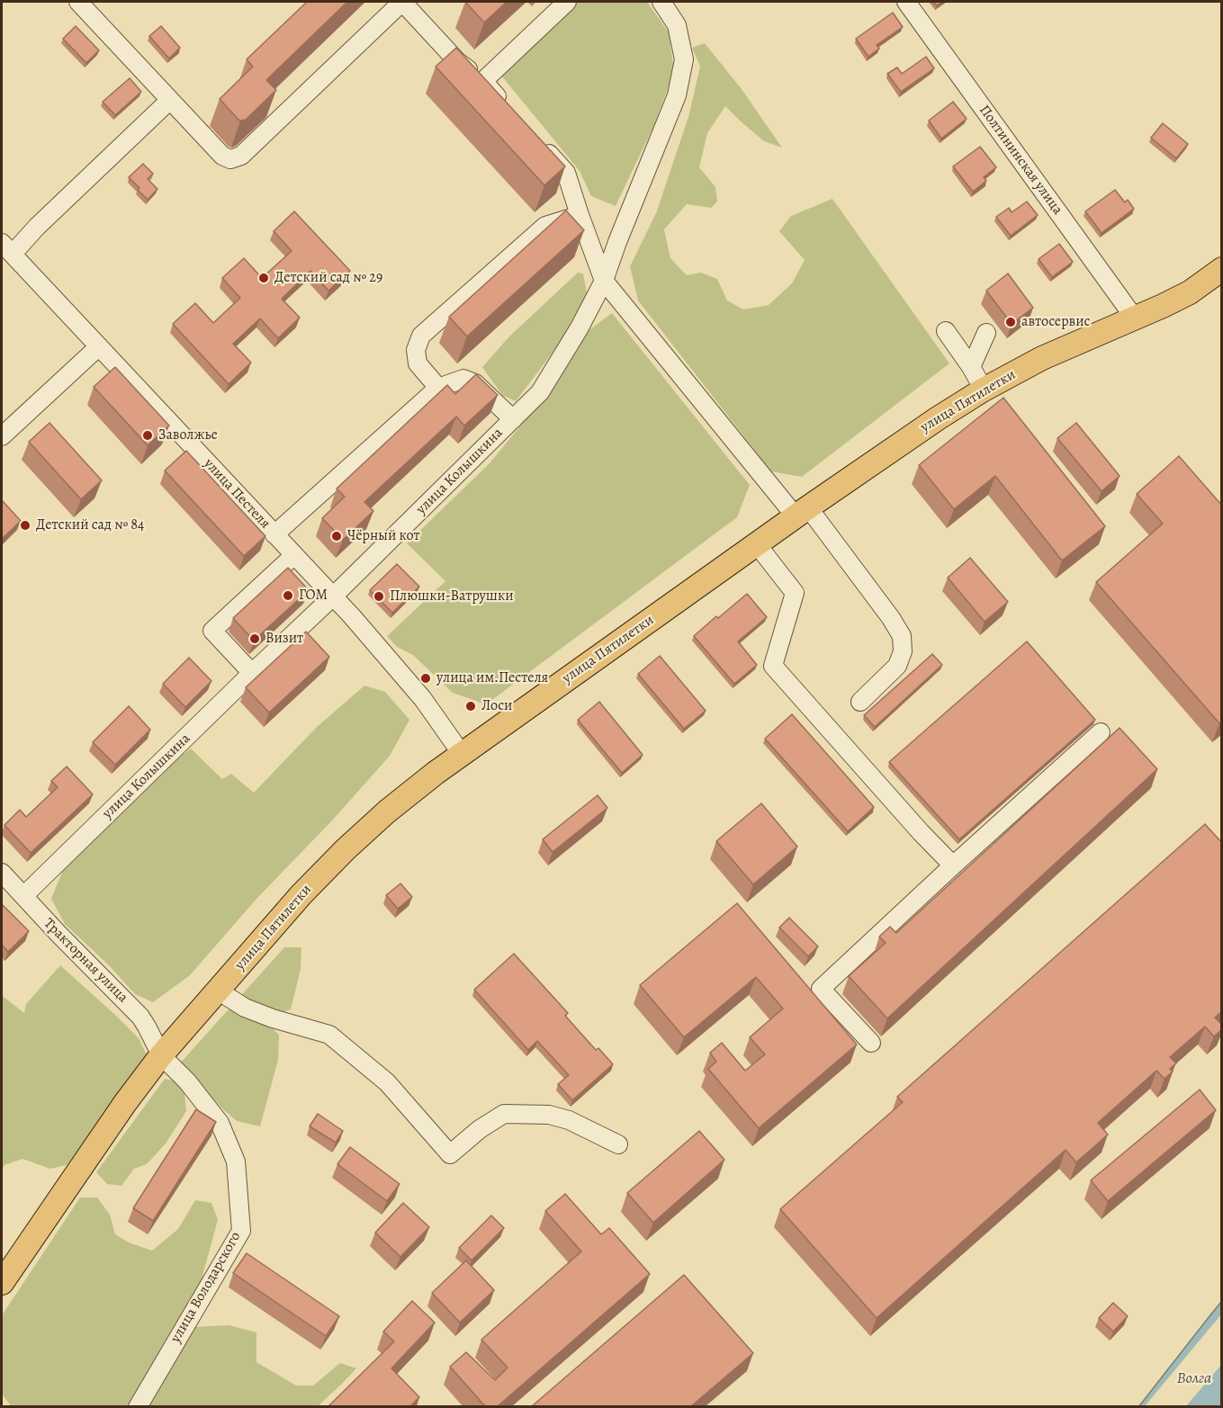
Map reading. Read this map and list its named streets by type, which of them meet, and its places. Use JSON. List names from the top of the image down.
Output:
{
  "streets": {
    "main road": ["улица Пятилетки"],
    "street": [
      "Полтининская улица",
      "улица Колышкина",
      "улица Пестеля",
      "Тракторная улица",
      "улица Володарского"
    ]
  },
  "crossings": [
    ["Полтининская улица", "улица Пятилетки"],
    ["улица Пятилетки", "улица Пестеля"],
    ["улица Пятилетки", "Тракторная улица"],
    ["улица Пятилетки", "улица Володарского"],
    ["улица Колышкина", "улица Пестеля"],
    ["улица Колышкина", "Тракторная улица"],
    ["Тракторная улица", "улица Володарского"]
  ],
  "water": ["Волга"],
  "places": [
    "Детский сад № 29",
    "автосервис",
    "Заволжье",
    "Детский сад № 84",
    "Чёрный кот",
    "ГОМ",
    "Плюшки-Ватрушки",
    "Визит",
    "улица им.Пестеля",
    "Лоси"
  ]
}
